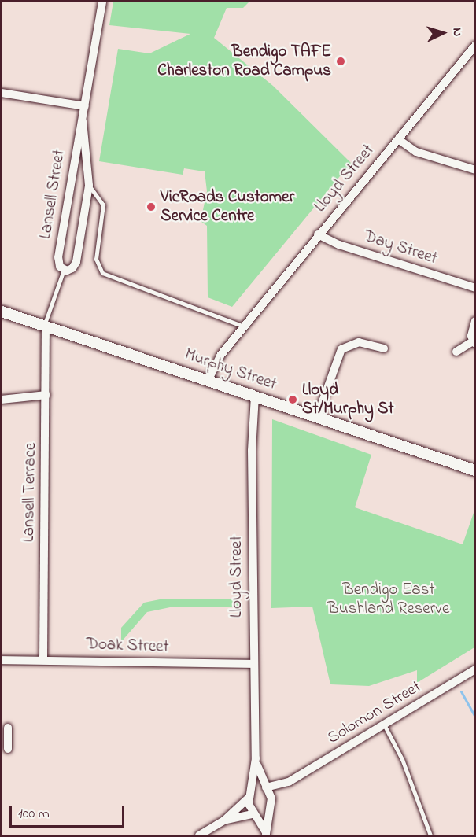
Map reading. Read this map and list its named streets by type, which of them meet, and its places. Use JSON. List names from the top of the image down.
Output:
{
  "streets": {
    "street": [
      "Lloyd Street",
      "Lansell Street",
      "Day Street",
      "Murphy Street",
      "Lansell Terrace",
      "Doak Street",
      "Solomon Street"
    ]
  },
  "crossings": [
    ["Lloyd Street", "Day Street"],
    ["Lloyd Street", "Murphy Street"],
    ["Lloyd Street", "Doak Street"],
    ["Lloyd Street", "Solomon Street"],
    ["Lansell Street", "Murphy Street"],
    ["Lansell Street", "Lansell Terrace"],
    ["Murphy Street", "Lansell Terrace"],
    ["Lansell Terrace", "Doak Street"]
  ],
  "parks": ["Bendigo East Bushland Reserve"],
  "places": ["Bendigo TAFE Charleston Road Campus", "VicRoads Customer Service Centre", "Lloyd St/Murphy St"],
  "scale_bar": "100 m",
  "north": "right"
}
